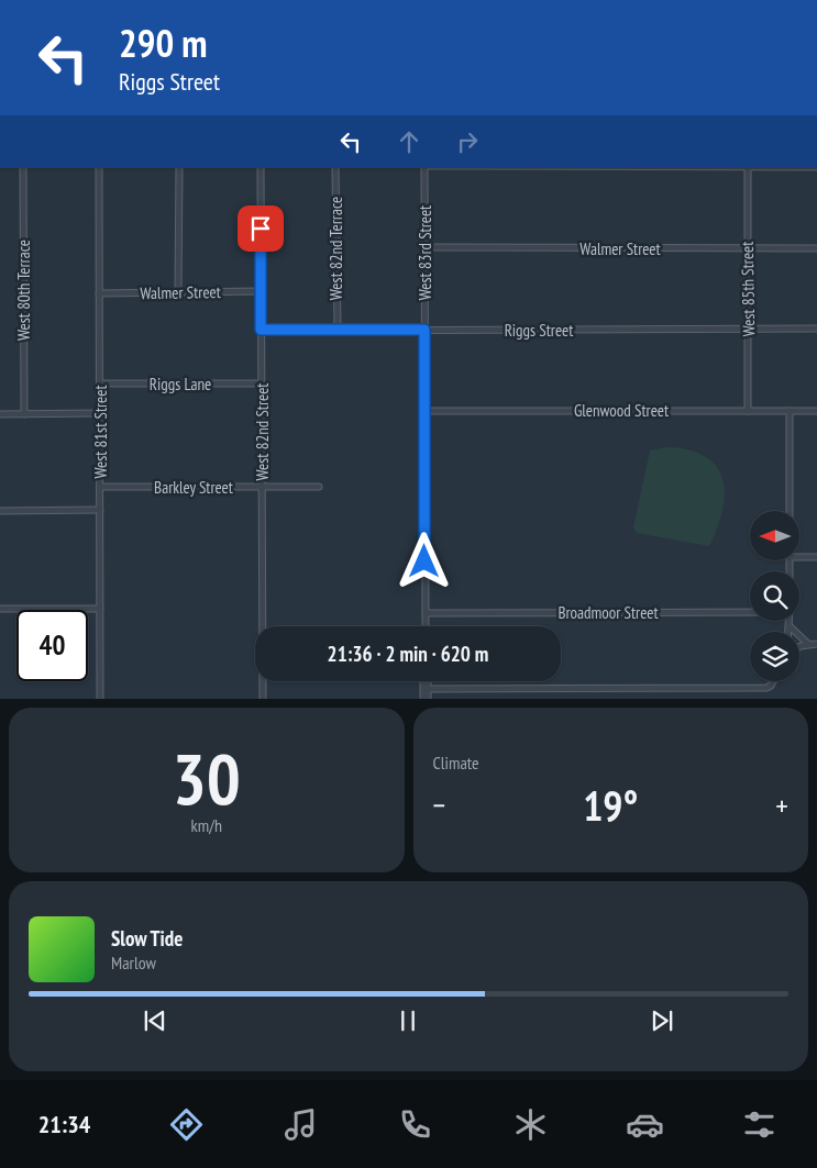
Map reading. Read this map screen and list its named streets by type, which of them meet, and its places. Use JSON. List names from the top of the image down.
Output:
{
  "streets": {
    "street": [
      "West 82nd Terrace",
      "Walmer Street",
      "West 83rd Street",
      "West 85th Street",
      "West 80th Terrace",
      "Riggs Street",
      "Riggs Lane",
      "Glenwood Street",
      "West 81st Street",
      "West 82nd Street",
      "Barkley Street",
      "Broadmoor Street"
    ]
  },
  "crossings": [
    ["West 82nd Terrace", "Riggs Street"],
    ["Walmer Street", "West 83rd Street"],
    ["Walmer Street", "West 85th Street"],
    ["Walmer Street", "West 81st Street"],
    ["Walmer Street", "West 82nd Street"],
    ["West 83rd Street", "Riggs Street"],
    ["West 83rd Street", "Glenwood Street"],
    ["West 83rd Street", "Broadmoor Street"],
    ["West 85th Street", "Riggs Street"],
    ["West 85th Street", "Glenwood Street"],
    ["Riggs Street", "West 82nd Street"],
    ["Riggs Lane", "West 81st Street"],
    ["Riggs Lane", "West 82nd Street"],
    ["West 81st Street", "Barkley Street"],
    ["West 82nd Street", "Barkley Street"]
  ],
  "north": "left",
  "page": {
    "turn": ["290 m", "Riggs Street"],
    "limit": "40",
    "trip": "21:36 · 2 min · 620 m",
    "tile": [
      ["30", "km/h"],
      "Climate"
    ],
    "heat": ["−", "19°", "+"],
    "song": ["Slow Tide", "Marlow"],
    "tabs": "21:34"
  }
}
